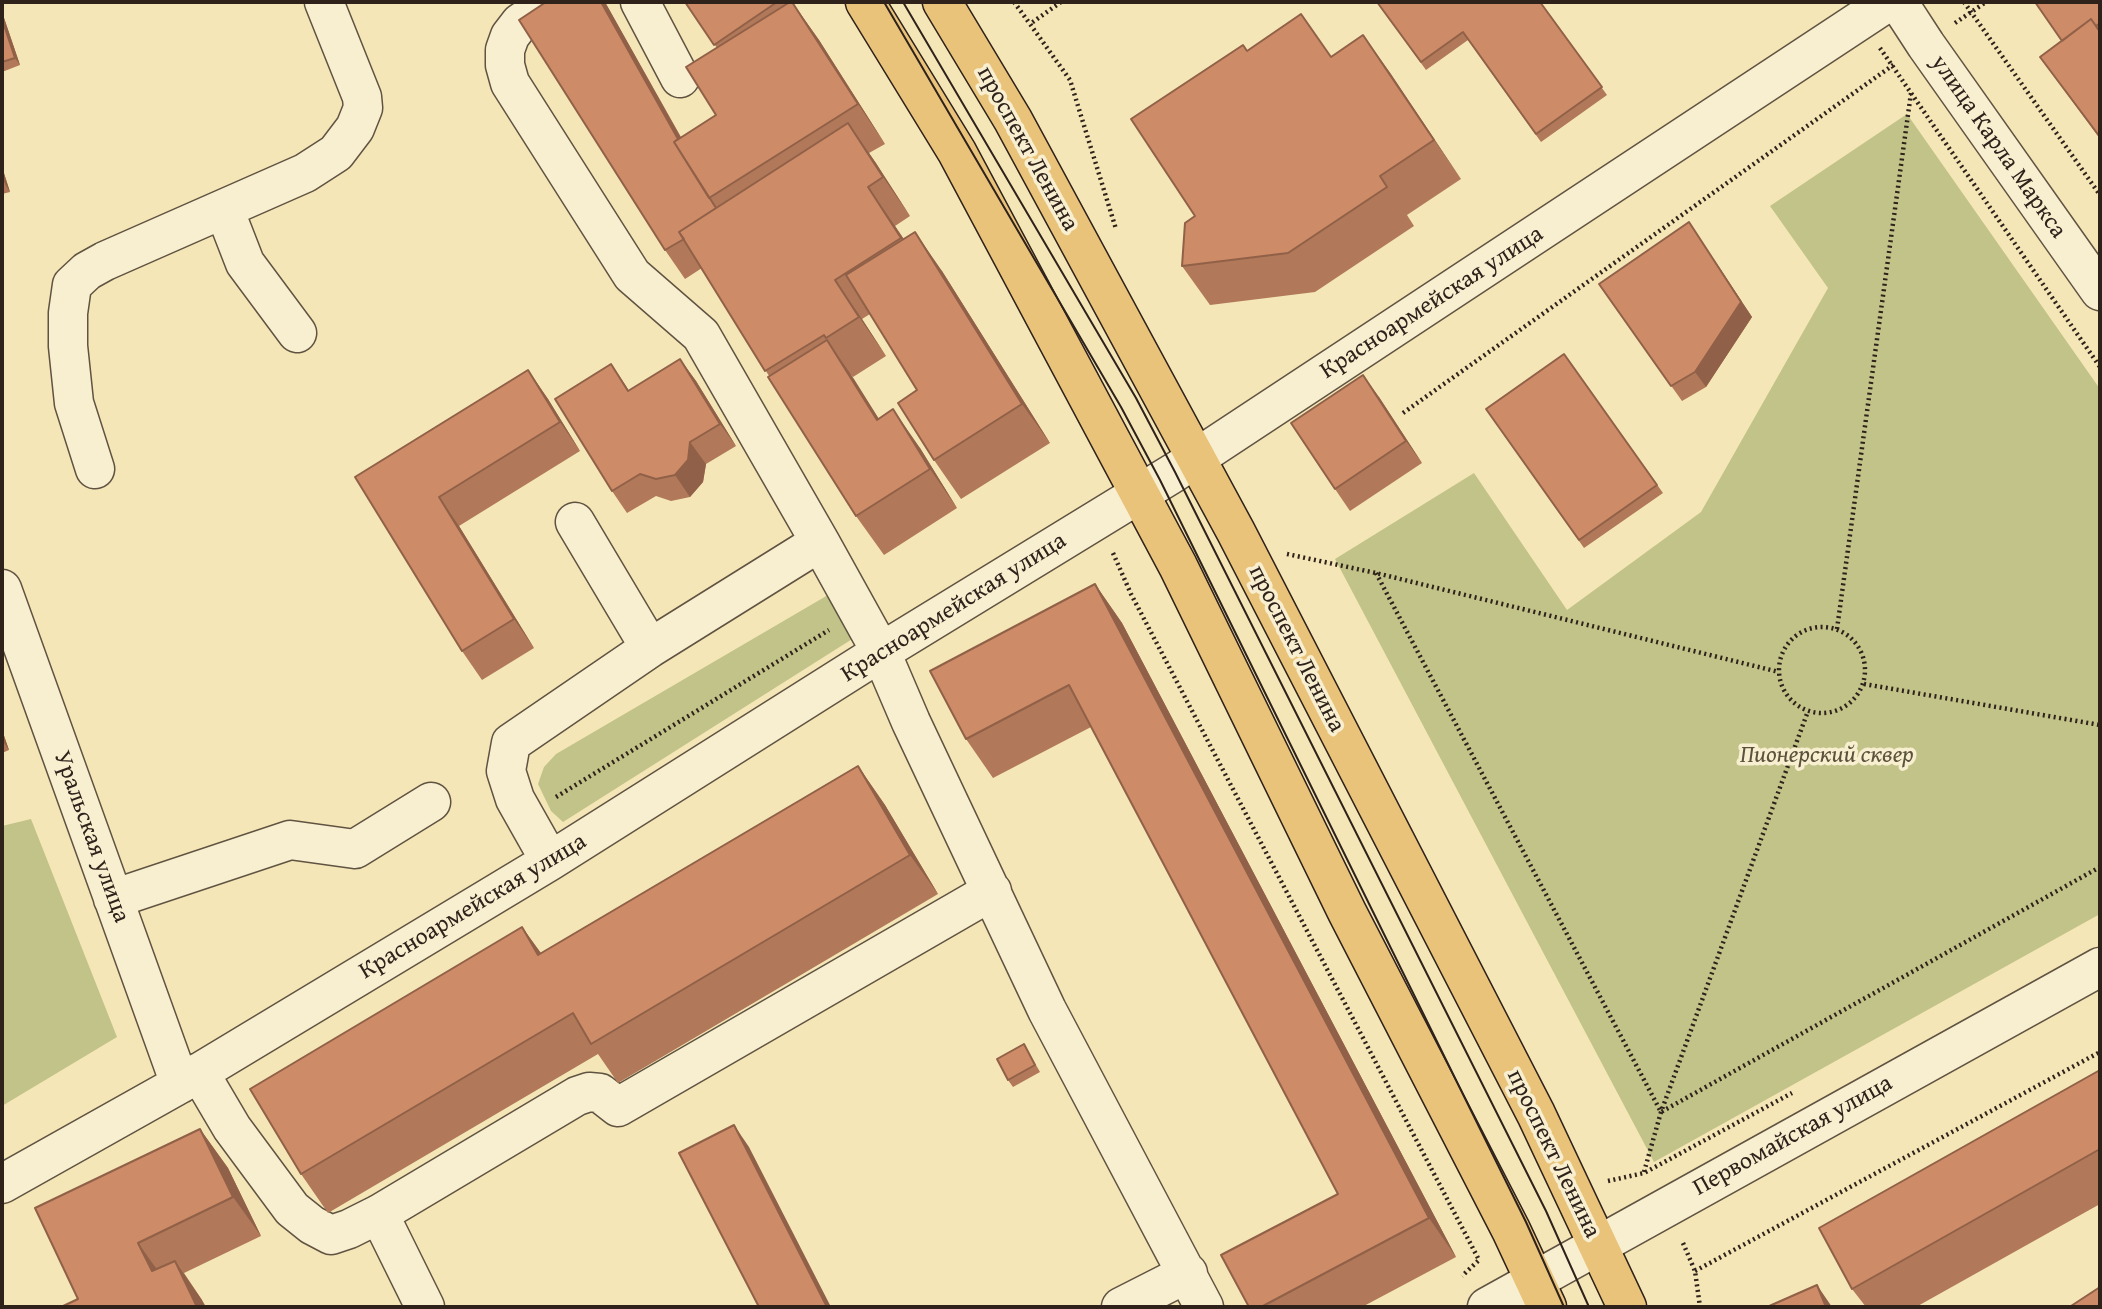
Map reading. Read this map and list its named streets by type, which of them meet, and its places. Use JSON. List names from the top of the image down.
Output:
{
  "streets": {
    "main road": ["проспект Ленина"],
    "street": [
      "улица Карла Маркса",
      "Красноармейская улица",
      "Уральская улица",
      "Первомайская улица"
    ]
  },
  "crossings": [
    ["проспект Ленина", "Красноармейская улица"],
    ["проспект Ленина", "Первомайская улица"],
    ["Красноармейская улица", "Уральская улица"]
  ],
  "parks": ["Пионерский сквер"]
}
